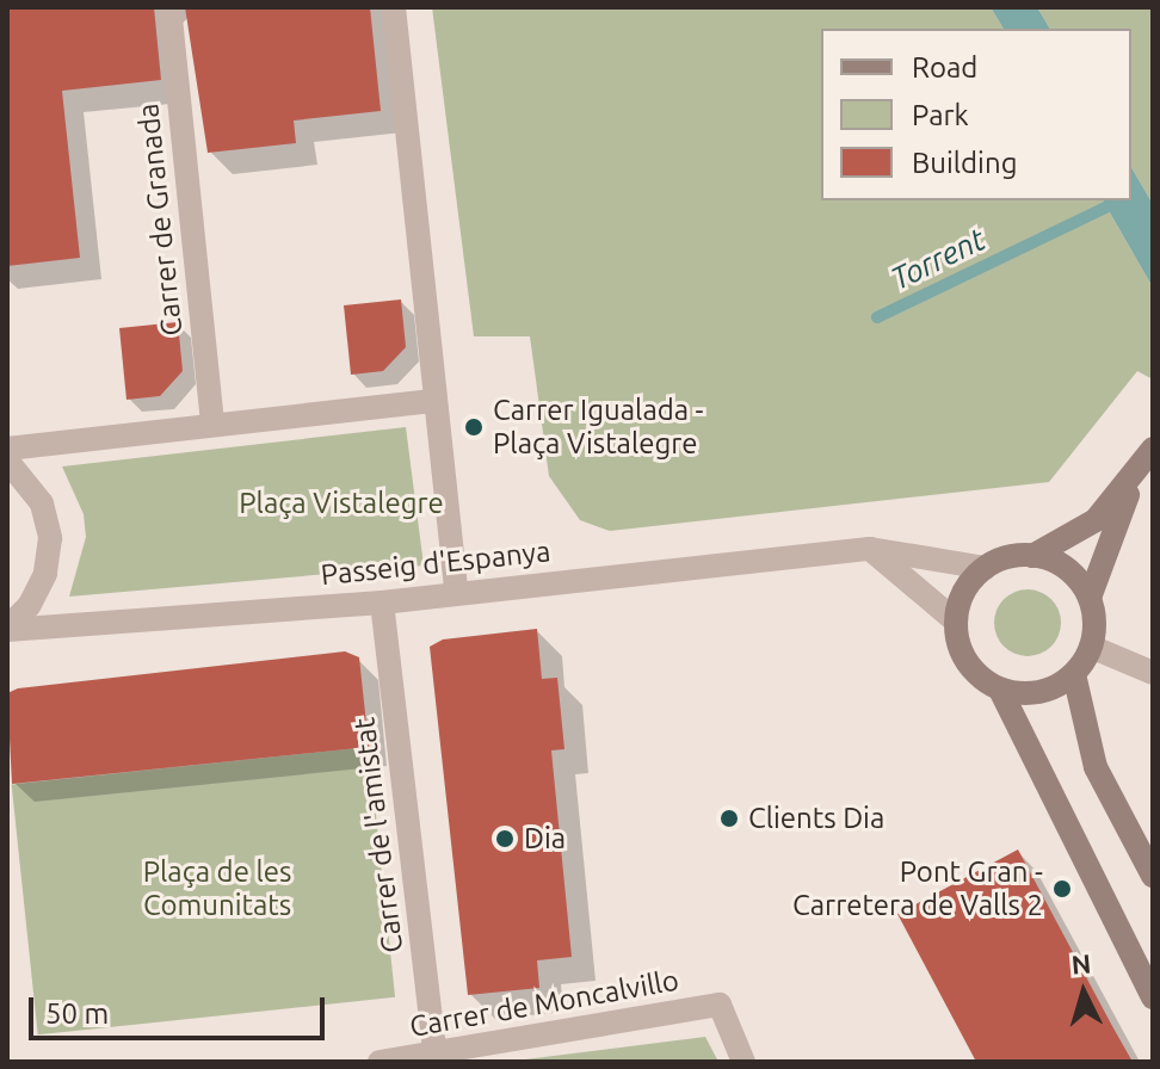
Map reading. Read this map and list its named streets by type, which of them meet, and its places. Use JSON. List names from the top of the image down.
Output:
{
  "streets": {
    "street": [
      "Carrer de Granada",
      "Passeig d'Espanya",
      "Carrer de l'amistat",
      "Carrer de Moncalvillo"
    ]
  },
  "crossings": [
    ["Passeig d'Espanya", "Carrer de l'amistat"],
    ["Carrer de l'amistat", "Carrer de Moncalvillo"]
  ],
  "water": ["Torrent"],
  "parks": ["Plaça Vistalegre", "Plaça de les Comunitats"],
  "places": [
    "Carrer Igualada - Plaça Vistalegre",
    "Clients Dia",
    "Dia",
    "Pont Gran - Carretera de Valls 2"
  ],
  "legend": ["Road", "Park", "Building"],
  "scale_bar": "50 m",
  "north": "top"
}
